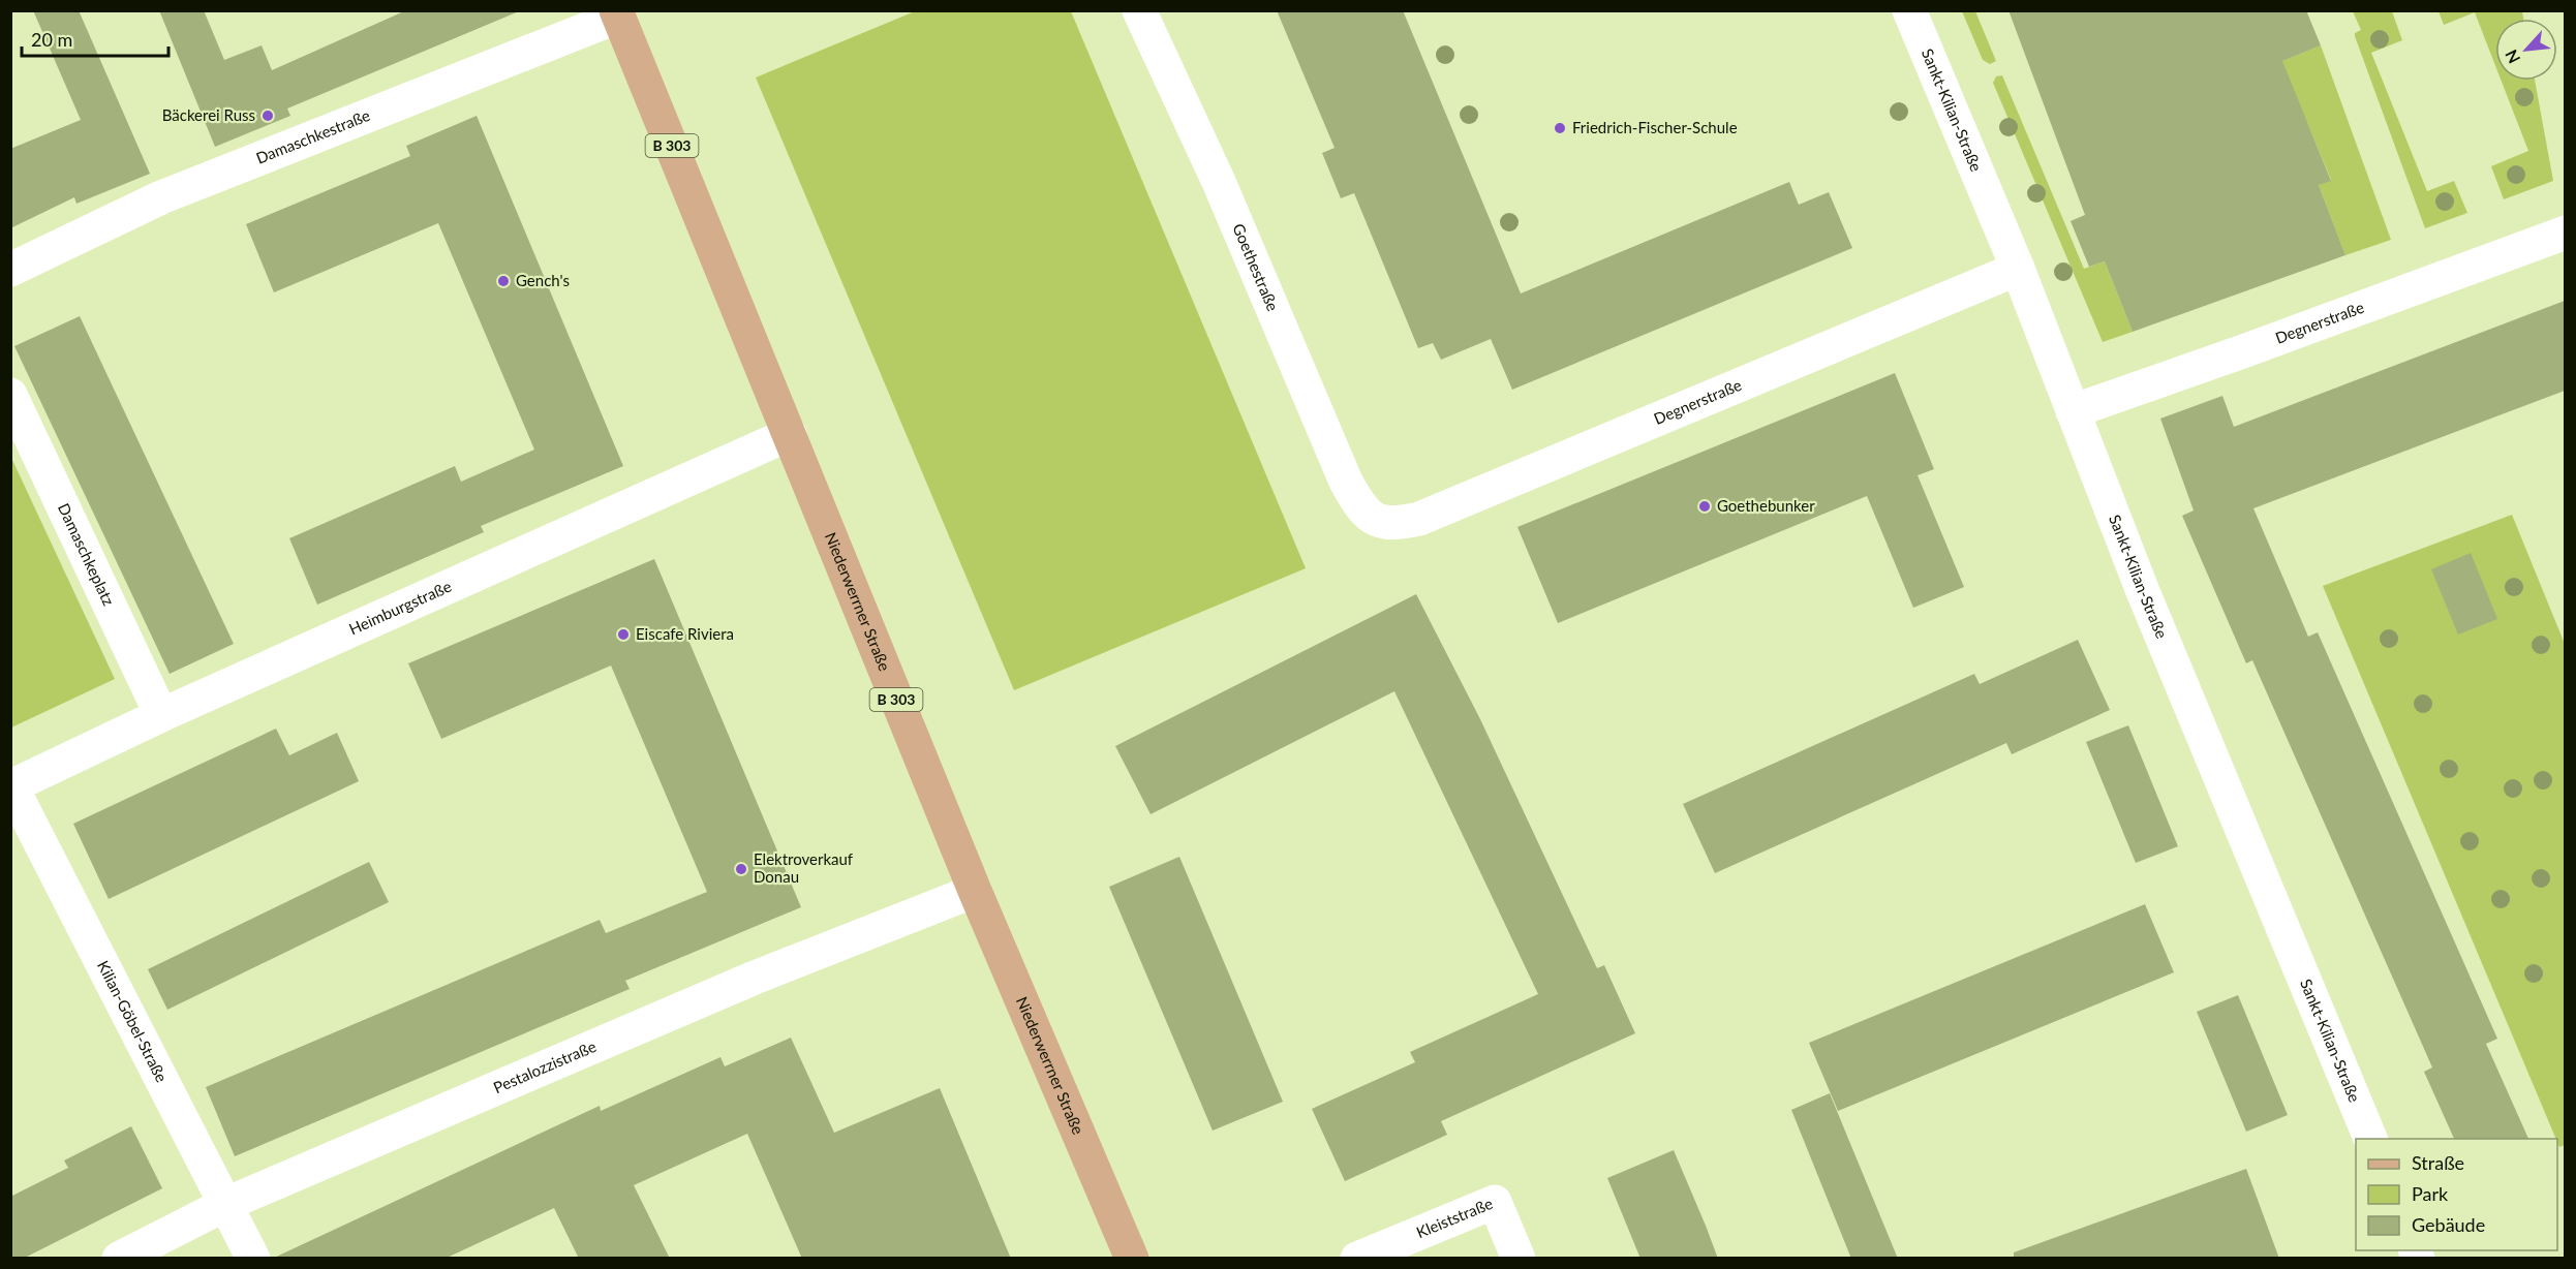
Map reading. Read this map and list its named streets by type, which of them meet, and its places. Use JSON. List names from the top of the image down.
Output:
{
  "streets": {
    "main road": ["B 303", "Niederwerrner Straße"],
    "street": [
      "Sankt-Kilian-Straße",
      "Damaschkestraße",
      "Goethestraße",
      "Degnerstraße",
      "Damaschkeplatz",
      "Heimburgstraße",
      "Kilian-Göbel-Straße",
      "Pestalozzistraße",
      "Kleiststraße"
    ]
  },
  "crossings": [
    ["Sankt-Kilian-Straße", "Degnerstraße"],
    ["Damaschkestraße", "Niederwerrner Straße"],
    ["Goethestraße", "Degnerstraße"],
    ["Damaschkeplatz", "Heimburgstraße"],
    ["Niederwerrner Straße", "Heimburgstraße"],
    ["Niederwerrner Straße", "Pestalozzistraße"],
    ["Heimburgstraße", "Kilian-Göbel-Straße"],
    ["Kilian-Göbel-Straße", "Pestalozzistraße"]
  ],
  "places": [
    "Bäckerei Russ",
    "Friedrich-Fischer-Schule",
    "Gench's",
    "Goethebunker",
    "Eiscafe Riviera",
    "Elektroverkauf Donau"
  ],
  "legend": ["Straße", "Park", "Gebäude"],
  "scale_bar": "20 m",
  "north": "bottom left"
}
